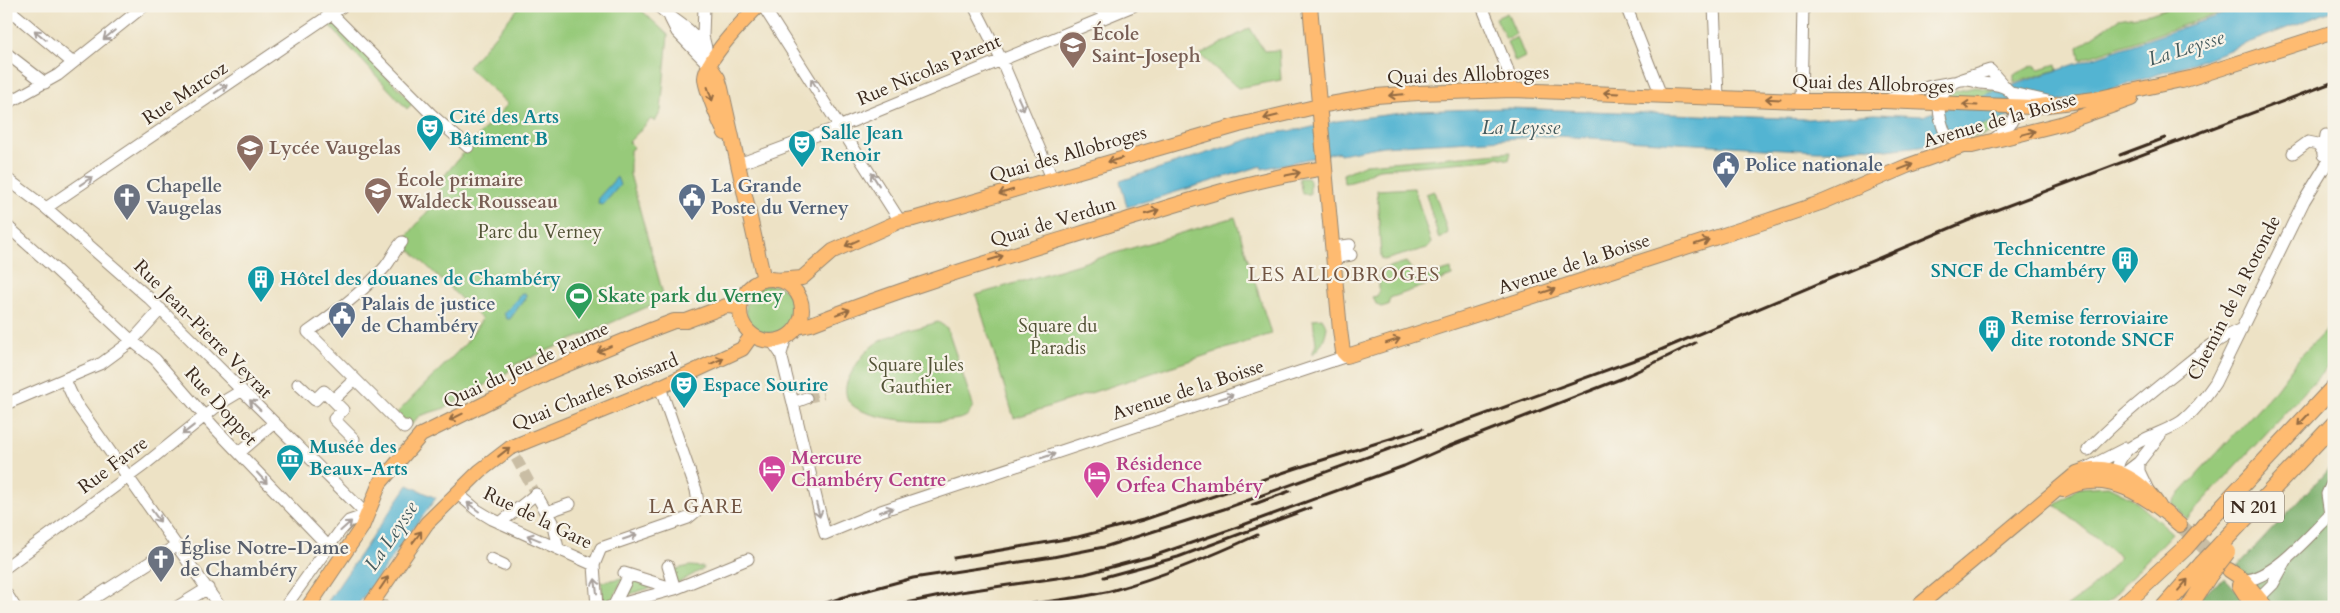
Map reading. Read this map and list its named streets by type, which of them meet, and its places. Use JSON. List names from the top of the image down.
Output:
{
  "streets": {
    "highway": ["N 201"],
    "main road": [
      "Quai des Allobroges",
      "Avenue de la Boisse",
      "Quai de Verdun",
      "Chemin de la Rotonde",
      "Quai du Jeu de Paume",
      "Quai Charles Roissard"
    ],
    "street": [
      "Rue Nicolas Parent",
      "Rue Marcoz",
      "Rue Jean-Pierre Veyrat",
      "Rue Doppet",
      "Rue Favre",
      "Rue de la Gare"
    ]
  },
  "crossings": [
    ["Quai des Allobroges", "Avenue de la Boisse"],
    ["Quai des Allobroges", "Quai de Verdun"],
    ["Quai des Allobroges", "Quai du Jeu de Paume"],
    ["Quai des Allobroges", "Quai Charles Roissard"],
    ["Rue Marcoz", "Rue Jean-Pierre Veyrat"],
    ["Quai de Verdun", "Quai du Jeu de Paume"],
    ["Quai de Verdun", "Quai Charles Roissard"],
    ["Rue Jean-Pierre Veyrat", "Quai du Jeu de Paume"],
    ["Rue Jean-Pierre Veyrat", "Rue Favre"],
    ["Quai du Jeu de Paume", "Quai Charles Roissard"],
    ["Quai Charles Roissard", "Rue de la Gare"],
    ["Rue Doppet", "Rue Favre"]
  ],
  "one_way": [
    "Quai des Allobroges",
    "Rue Marcoz",
    "Avenue de la Boisse",
    "Quai de Verdun",
    "Quai du Jeu de Paume",
    "Quai Charles Roissard",
    "Rue de la Gare"
  ],
  "districts": ["LES ALLOBROGES", "LA GARE"],
  "water": ["La Leysse"],
  "parks": ["Parc du Verney", "Square du Paradis", "Square Jules Gauthier"],
  "places": {
    "school or university": ["École Saint-Joseph", "Lycée Vaugelas", "École primaire Waldeck Rousseau"],
    "theatre": ["Cité des Arts Bâtiment B", "Salle Jean Renoir", "Espace Sourire"],
    "public building": ["Police nationale", "La Grande Poste du Verney", "Palais de justice de Chambéry"],
    "church": ["Chapelle Vaugelas", "Église Notre-Dame de Chambéry"],
    "building": ["Technicentre SNCF de Chambéry", "Hôtel des douanes de Chambéry", "Remise ferroviaire dite rotonde SNCF"],
    "sports": ["Skate park du Verney"],
    "museum": ["Musée des Beaux-Arts"],
    "hotel": ["Mercure Chambéry Centre", "Résidence Orfea Chambéry"]
  }
}
